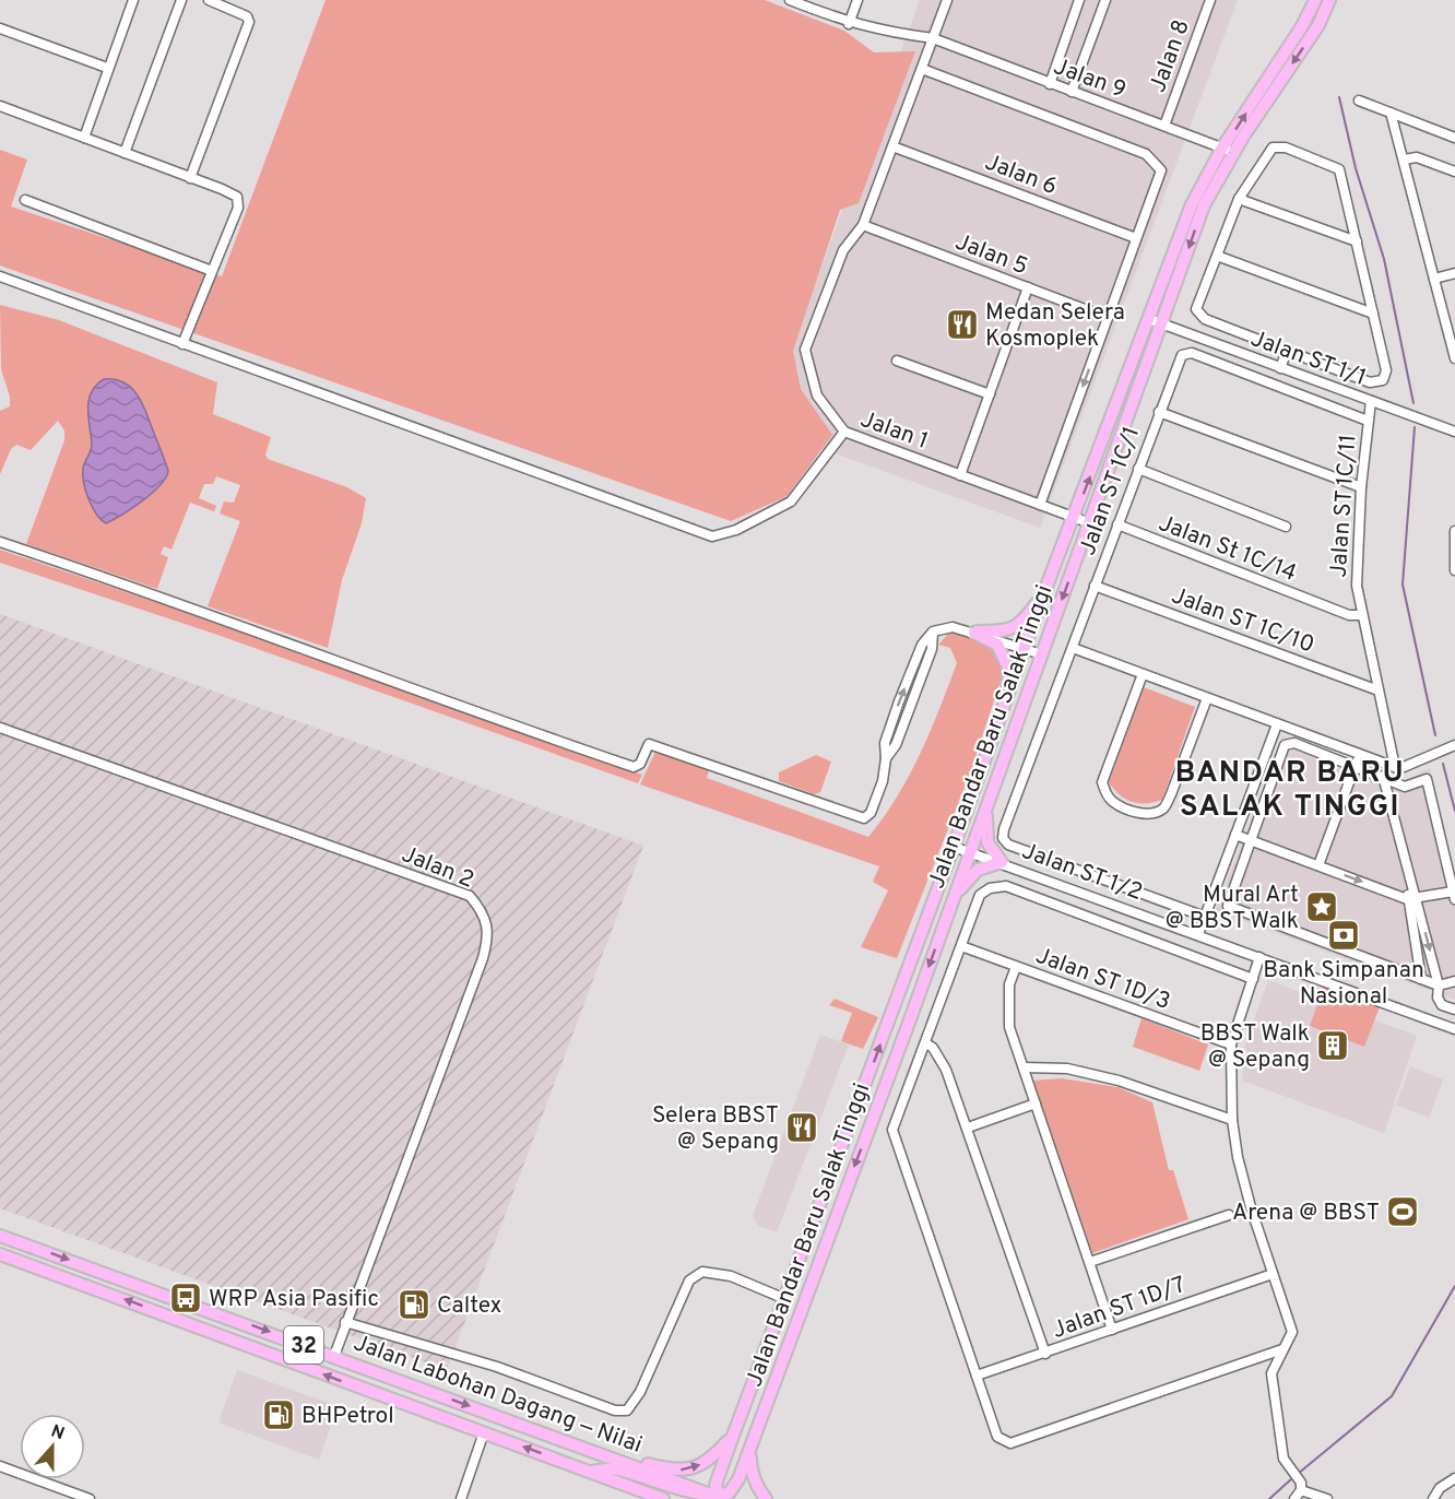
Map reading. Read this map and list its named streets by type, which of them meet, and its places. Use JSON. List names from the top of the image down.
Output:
{
  "streets": {
    "main road": ["Jalan Bandar Baru Salak Tinggi", "32", "Jalan Labohan Dagang ‒ Nilai"],
    "street": [
      "Jalan 8",
      "Jalan 9",
      "Jalan 6",
      "Jalan 5",
      "Jalan ST 1/1",
      "Jalan 1",
      "Jalan ST 1C/1",
      "Jalan ST 1C/11",
      "Jalan St 1C/14",
      "Jalan ST 1C/10",
      "Jalan 2",
      "Jalan ST 1/2",
      "Jalan ST 1D/3",
      "Jalan ST 1D/7"
    ]
  },
  "crossings": [
    ["Jalan 8", "Jalan 9"],
    ["Jalan 9", "Jalan Bandar Baru Salak Tinggi"],
    ["Jalan 5", "Jalan 1"],
    ["Jalan ST 1/1", "Jalan ST 1C/11"],
    ["Jalan ST 1/1", "Jalan Bandar Baru Salak Tinggi"],
    ["Jalan 1", "Jalan Bandar Baru Salak Tinggi"],
    ["Jalan ST 1C/1", "Jalan ST 1C/11"],
    ["Jalan ST 1C/1", "Jalan St 1C/14"],
    ["Jalan ST 1C/1", "Jalan ST 1C/10"],
    ["Jalan ST 1C/11", "Jalan St 1C/14"],
    ["Jalan ST 1C/11", "Jalan ST 1C/10"],
    ["Jalan Bandar Baru Salak Tinggi", "Jalan ST 1/2"],
    ["Jalan Bandar Baru Salak Tinggi", "Jalan Labohan Dagang ‒ Nilai"],
    ["Jalan 2", "Jalan Labohan Dagang ‒ Nilai"]
  ],
  "districts": ["BANDAR BARU SALAK TINGGI"],
  "places": {
    "restaurant": ["Medan Selera Kosmoplek", "Selera BBST @ Sepang"],
    "place": ["Mural Art @ BBST Walk"],
    "bank": ["Bank Simpanan Nasional"],
    "building": ["BBST Walk @ Sepang"],
    "sports": ["Arena @ BBST"],
    "bus stop": ["WRP Asia Pasific"],
    "fuel station": ["Caltex", "BHPetrol"]
  },
  "north": "top"
}
